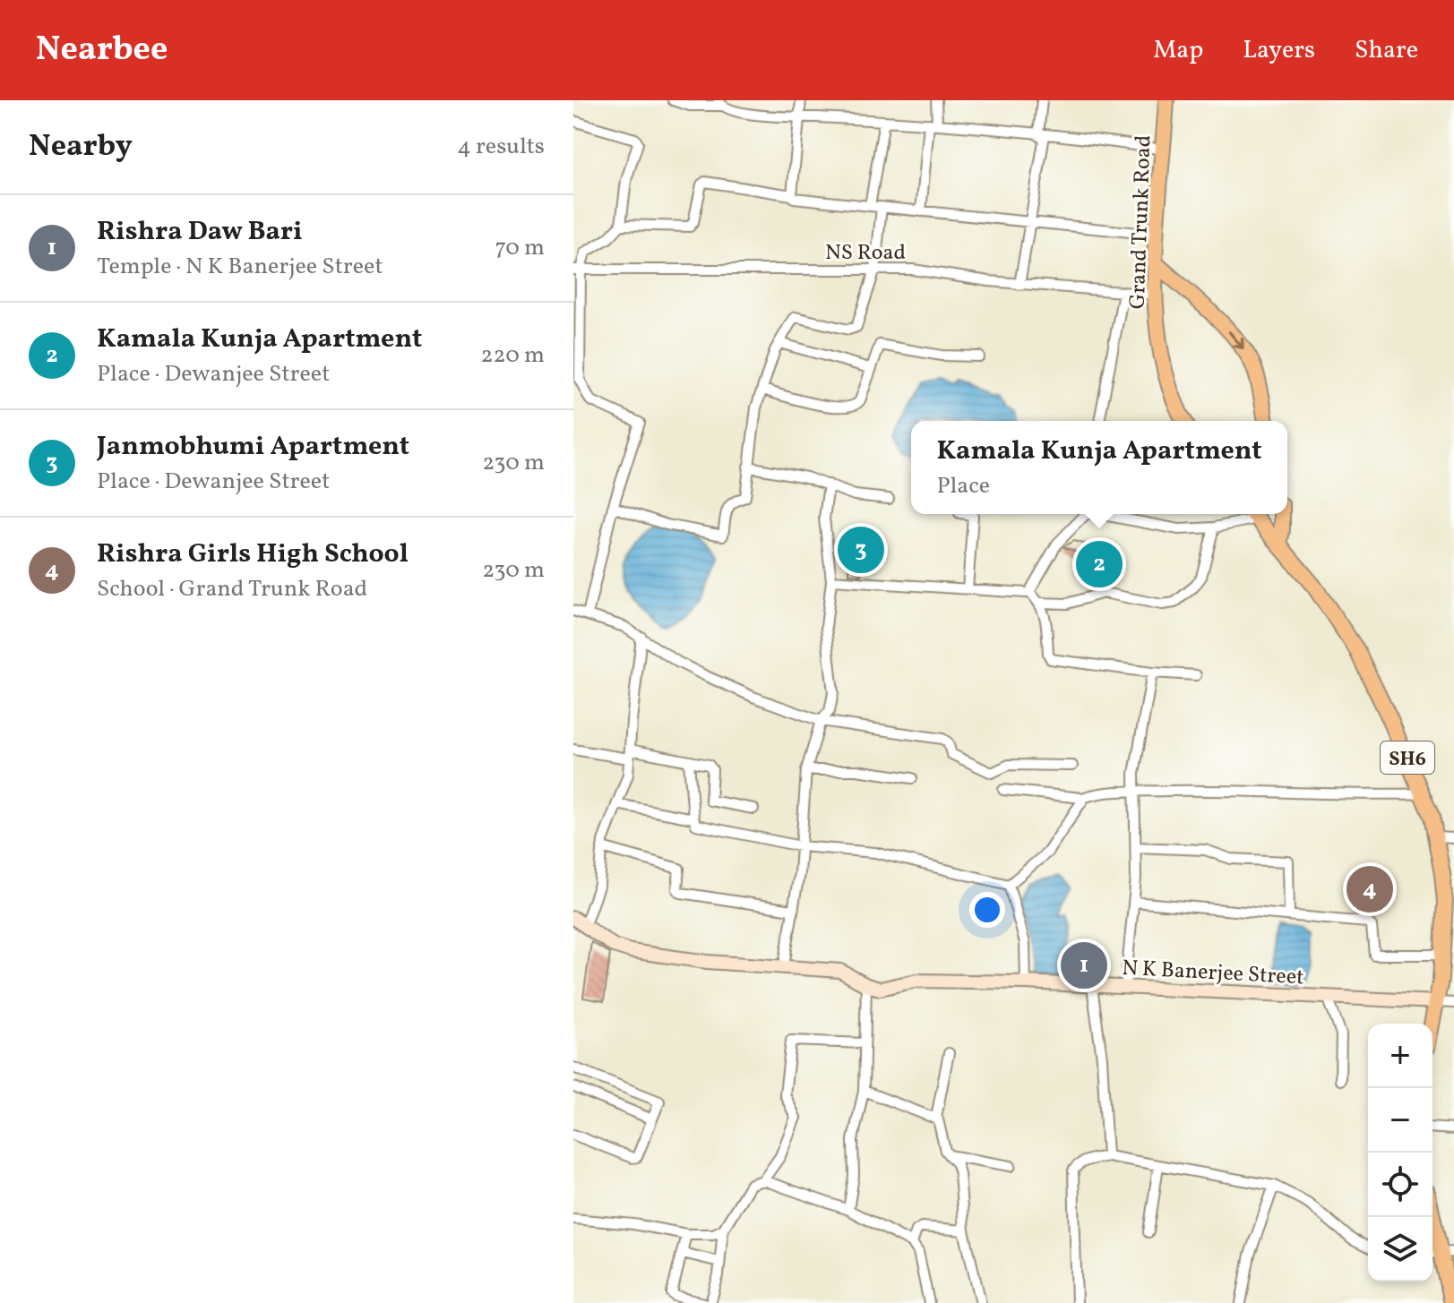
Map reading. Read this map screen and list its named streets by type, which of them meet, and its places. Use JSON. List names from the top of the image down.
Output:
{
  "streets": {
    "main road": ["Grand Trunk Road", "SH6"],
    "street": ["NS Road", "N K Banerjee Street"]
  },
  "crossings": [
    ["Grand Trunk Road", "NS Road"],
    ["SH6", "N K Banerjee Street"]
  ],
  "page": {
    "header": "Nearbee",
    "nav": ["Map", "Layers", "Share"],
    "heading": ["Nearby", "4 results"],
    "list": [
      {
        "mark": "1",
        "name": "Rishra Daw Bari",
        "note": "Temple · N K Banerjee Street",
        "value": "70 m"
      },
      {
        "mark": "2",
        "name": "Kamala Kunja Apartment",
        "note": "Place · Dewanjee Street",
        "value": "220 m"
      },
      {
        "mark": "3",
        "name": "Janmobhumi Apartment",
        "note": "Place · Dewanjee Street",
        "value": "230 m"
      },
      {
        "mark": "4",
        "name": "Rishra Girls High School",
        "note": "School · Grand Trunk Road",
        "value": "230 m"
      }
    ],
    "popup": ["Kamala Kunja Apartment", "Place"],
    "pins": [
      "3",
      "2",
      "4",
      "1"
    ],
    "map_buttons": ["+", "−"]
  }
}
